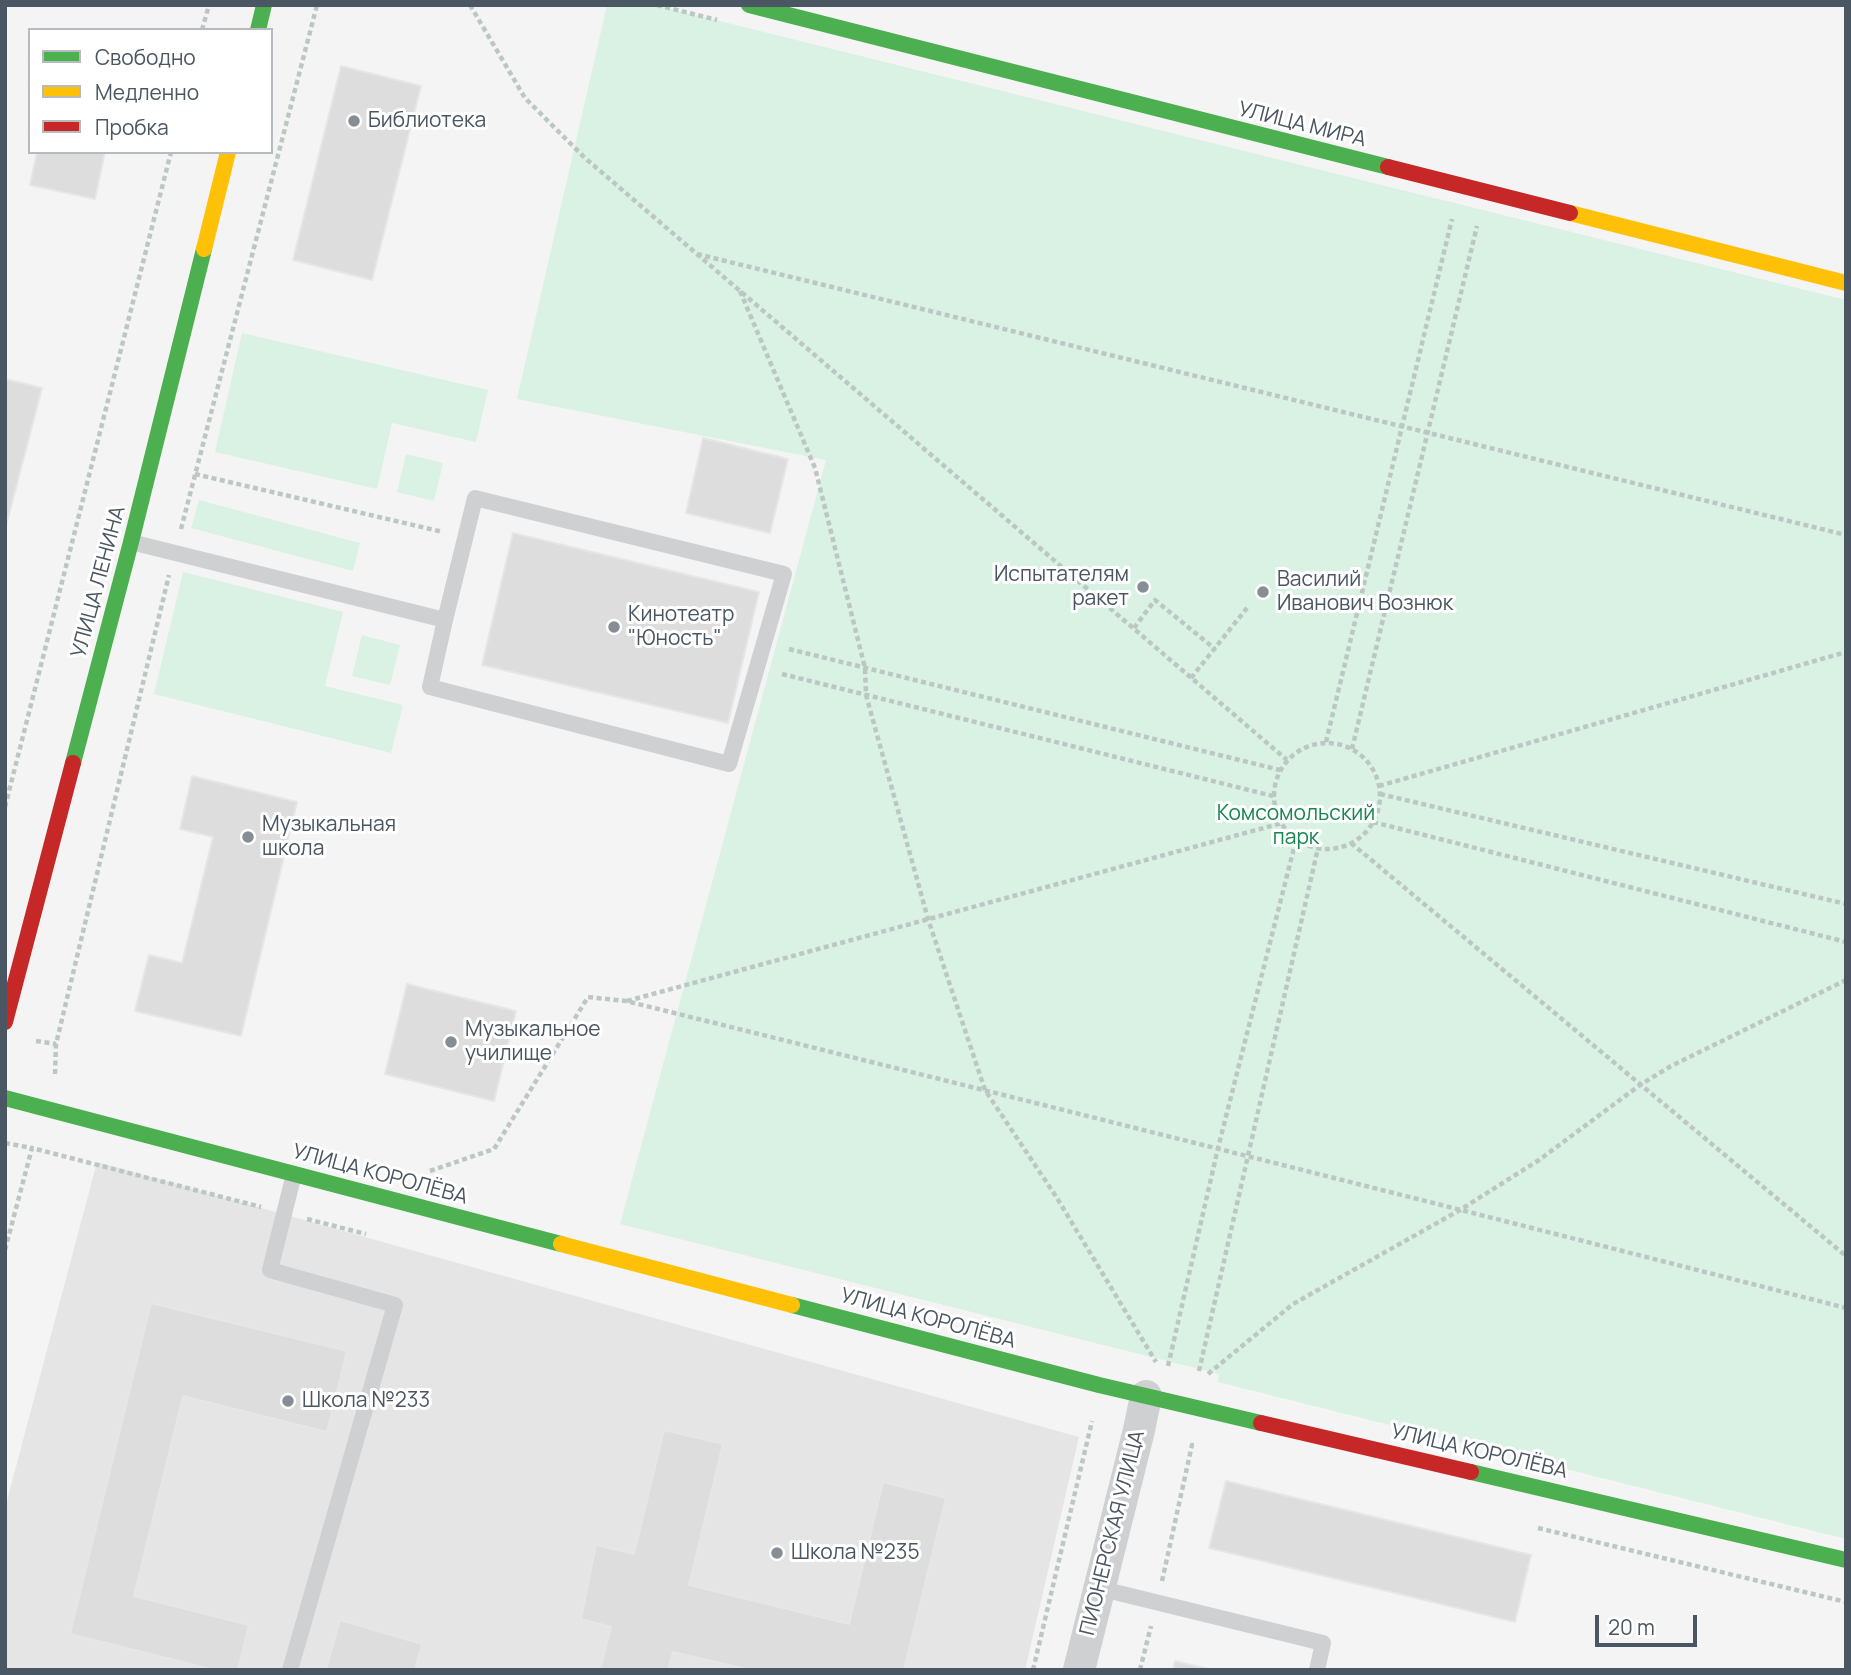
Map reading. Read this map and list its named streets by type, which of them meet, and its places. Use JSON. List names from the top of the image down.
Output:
{
  "streets": {
    "street": [
      "УЛИЦА МИРА",
      "УЛИЦА ЛЕНИНА",
      "УЛИЦА КОРОЛЁВА",
      "ПИОНЕРСКАЯ УЛИЦА"
    ]
  },
  "crossings": [
    ["УЛИЦА КОРОЛЁВА", "ПИОНЕРСКАЯ УЛИЦА"]
  ],
  "parks": ["Комсомольский парк"],
  "places": [
    "Библиотека",
    "Испытателям ракет",
    "Василий Иванович Вознюк",
    "Кинотеатр \"Юность\"",
    "Музыкальная школа",
    "Музыкальное училище",
    "Школа №233",
    "Школа №235"
  ],
  "legend": ["Свободно", "Медленно", "Пробка"],
  "scale_bar": "20 m"
}
